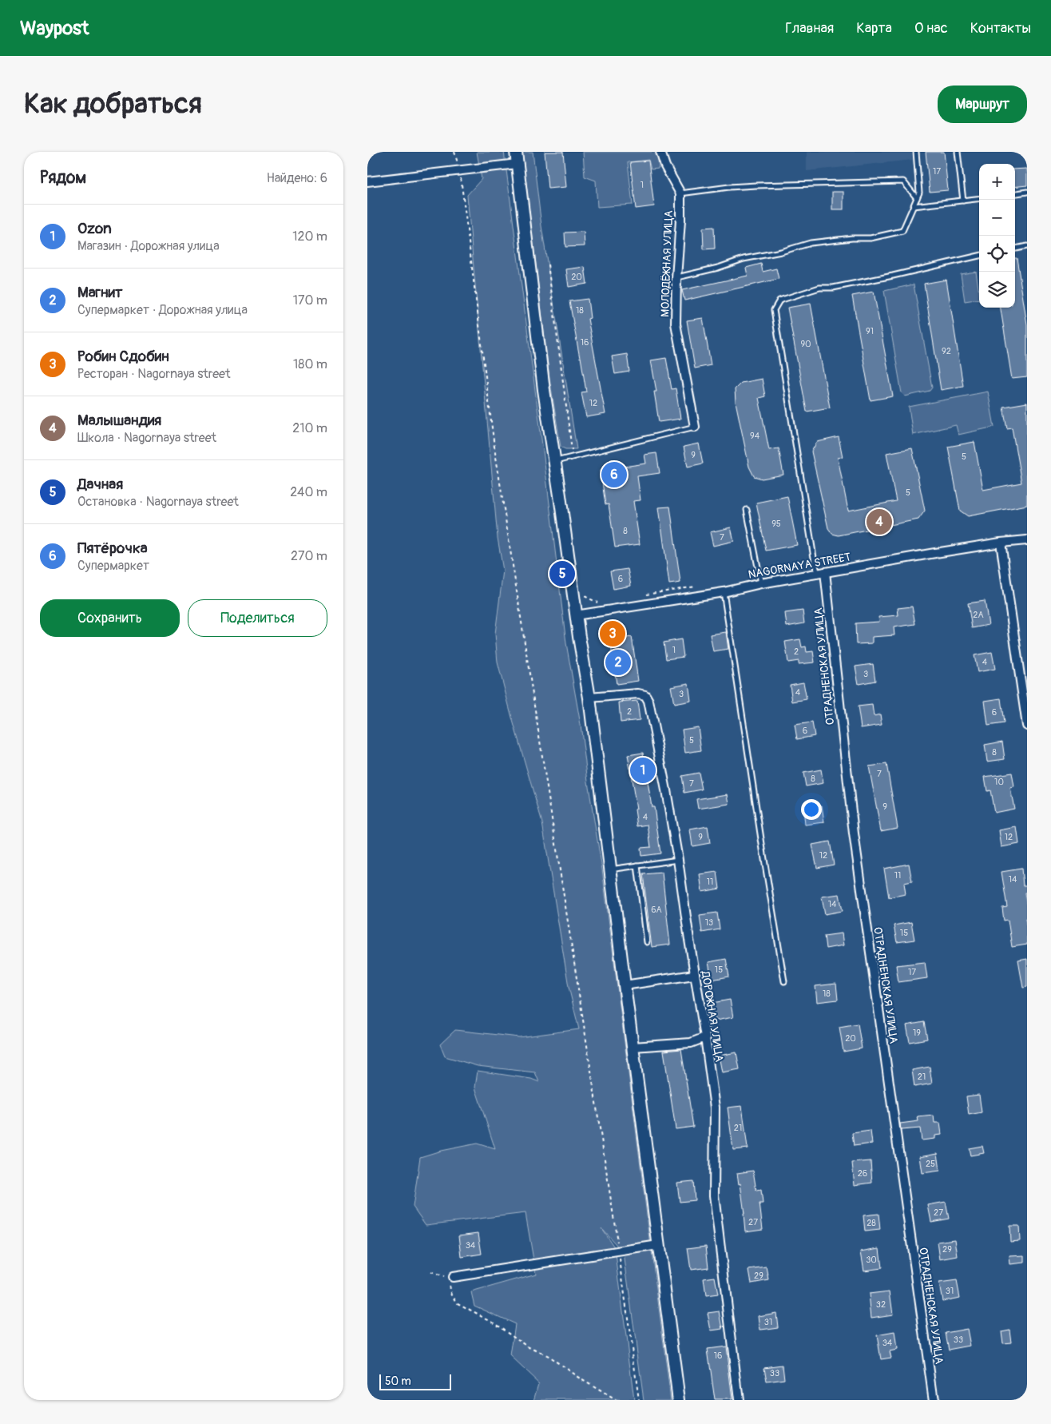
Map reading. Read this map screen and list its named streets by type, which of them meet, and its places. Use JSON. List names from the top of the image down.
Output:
{
  "streets": {
    "street": [
      "МОЛОДЁЖНАЯ УЛИЦА",
      "NAGORNAYA STREET",
      "ОТРАДНЕНСКАЯ УЛИЦА",
      "ДОРОЖНАЯ УЛИЦА"
    ]
  },
  "crossings": [
    ["NAGORNAYA STREET", "ОТРАДНЕНСКАЯ УЛИЦА"]
  ],
  "house_numbers": [
    "17",
    "1",
    "20",
    "18",
    "91",
    "16",
    "90",
    "92",
    "12",
    "94",
    "9",
    "5",
    "5",
    "95",
    "8",
    "7",
    "6",
    "2А",
    "1",
    "2",
    "4",
    "3",
    "4",
    "3",
    "2",
    "6",
    "6",
    "5",
    "8",
    "7",
    "8",
    "10",
    "7",
    "9",
    "4",
    "9",
    "12",
    "12",
    "11",
    "14",
    "11",
    "14",
    "6А",
    "13",
    "15",
    "15",
    "17",
    "18",
    "19",
    "20",
    "21",
    "21",
    "25",
    "26",
    "27",
    "27",
    "28",
    "34",
    "29",
    "30",
    "29",
    "31",
    "32",
    "31",
    "33",
    "34",
    "16",
    "33"
  ],
  "scale_bar": "50 m",
  "page": {
    "header": "Waypost",
    "nav": [
      "Главная",
      "Карта",
      "О нас",
      "Контакты"
    ],
    "buttons": [
      "Маршрут",
      ["Сохранить", "Поделиться"]
    ],
    "title": "Как добраться",
    "heading": ["Рядом", "Найдено: 6"],
    "map_buttons": ["+", "−"],
    "list": [
      {
        "mark": "1",
        "name": "Ozon",
        "note": "Магазин · Дорожная улица",
        "value": "120 m"
      },
      {
        "mark": "2",
        "name": "Магнит",
        "note": "Супермаркет · Дорожная улица",
        "value": "170 m"
      },
      {
        "mark": "3",
        "name": "Робин Сдобин",
        "note": "Ресторан · Nagornaya street",
        "value": "180 m"
      },
      {
        "mark": "4",
        "name": "Малышандия",
        "note": "Школа · Nagornaya street",
        "value": "210 m"
      },
      {
        "mark": "5",
        "name": "Дачная",
        "note": "Остановка · Nagornaya street",
        "value": "240 m"
      },
      {
        "mark": "6",
        "name": "Пятёрочка",
        "note": "Супермаркет",
        "value": "270 m"
      }
    ],
    "pins": [
      "6",
      "4",
      "5",
      "3",
      "2",
      "1"
    ],
    "scale": "50 m"
  }
}
